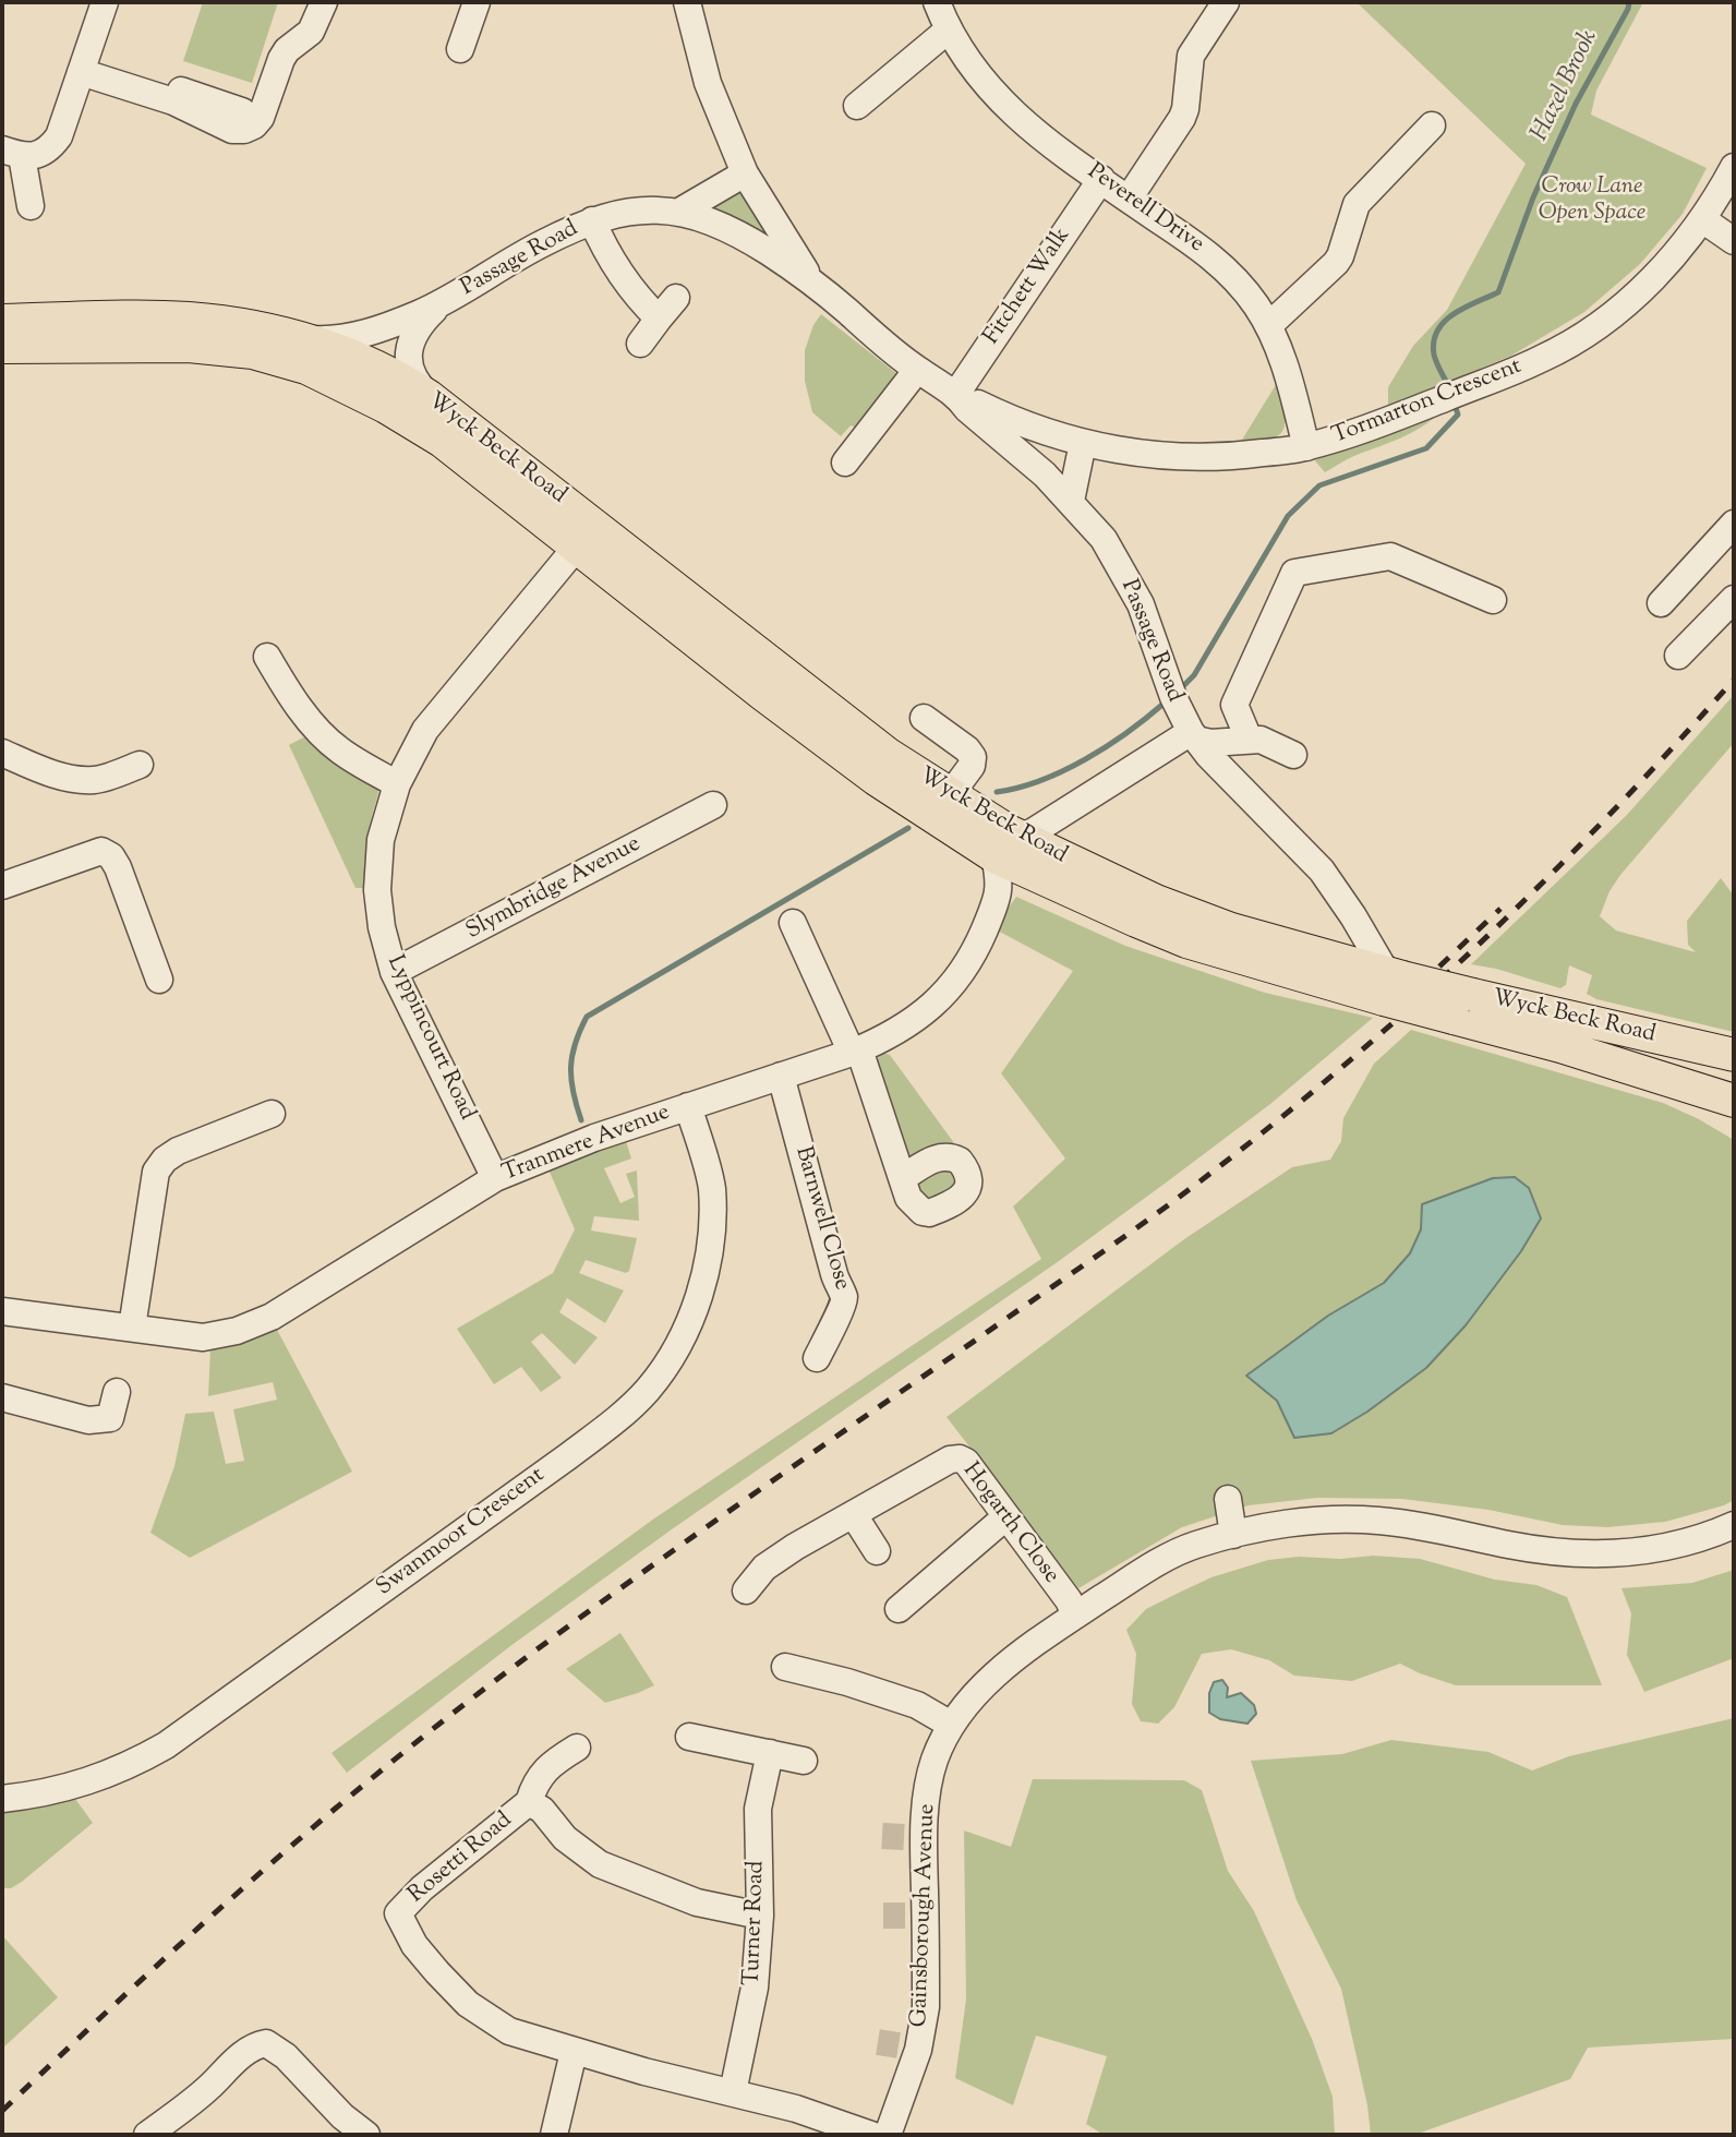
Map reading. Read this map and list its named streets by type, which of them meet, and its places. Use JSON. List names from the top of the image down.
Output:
{
  "streets": {
    "main road": ["Passage Road", "Wyck Beck Road"],
    "street": [
      "Peverell Drive",
      "Fitchett Walk",
      "Tormarton Crescent",
      "Slymbridge Avenue",
      "Lyppincourt Road",
      "Tranmere Avenue",
      "Barnwell Close",
      "Hogarth Close",
      "Swanmoor Crescent",
      "Rosetti Road",
      "Gainsborough Avenue",
      "Turner Road"
    ]
  },
  "crossings": [
    ["Peverell Drive", "Fitchett Walk"],
    ["Peverell Drive", "Tormarton Crescent"],
    ["Passage Road", "Fitchett Walk"],
    ["Passage Road", "Tormarton Crescent"],
    ["Passage Road", "Wyck Beck Road"],
    ["Fitchett Walk", "Tormarton Crescent"],
    ["Wyck Beck Road", "Lyppincourt Road"],
    ["Wyck Beck Road", "Tranmere Avenue"],
    ["Slymbridge Avenue", "Lyppincourt Road"],
    ["Lyppincourt Road", "Tranmere Avenue"],
    ["Tranmere Avenue", "Barnwell Close"],
    ["Tranmere Avenue", "Swanmoor Crescent"],
    ["Hogarth Close", "Gainsborough Avenue"],
    ["Rosetti Road", "Turner Road"]
  ],
  "water": ["Hazel Brook"],
  "parks": ["Crow Lane Open Space"]
}
